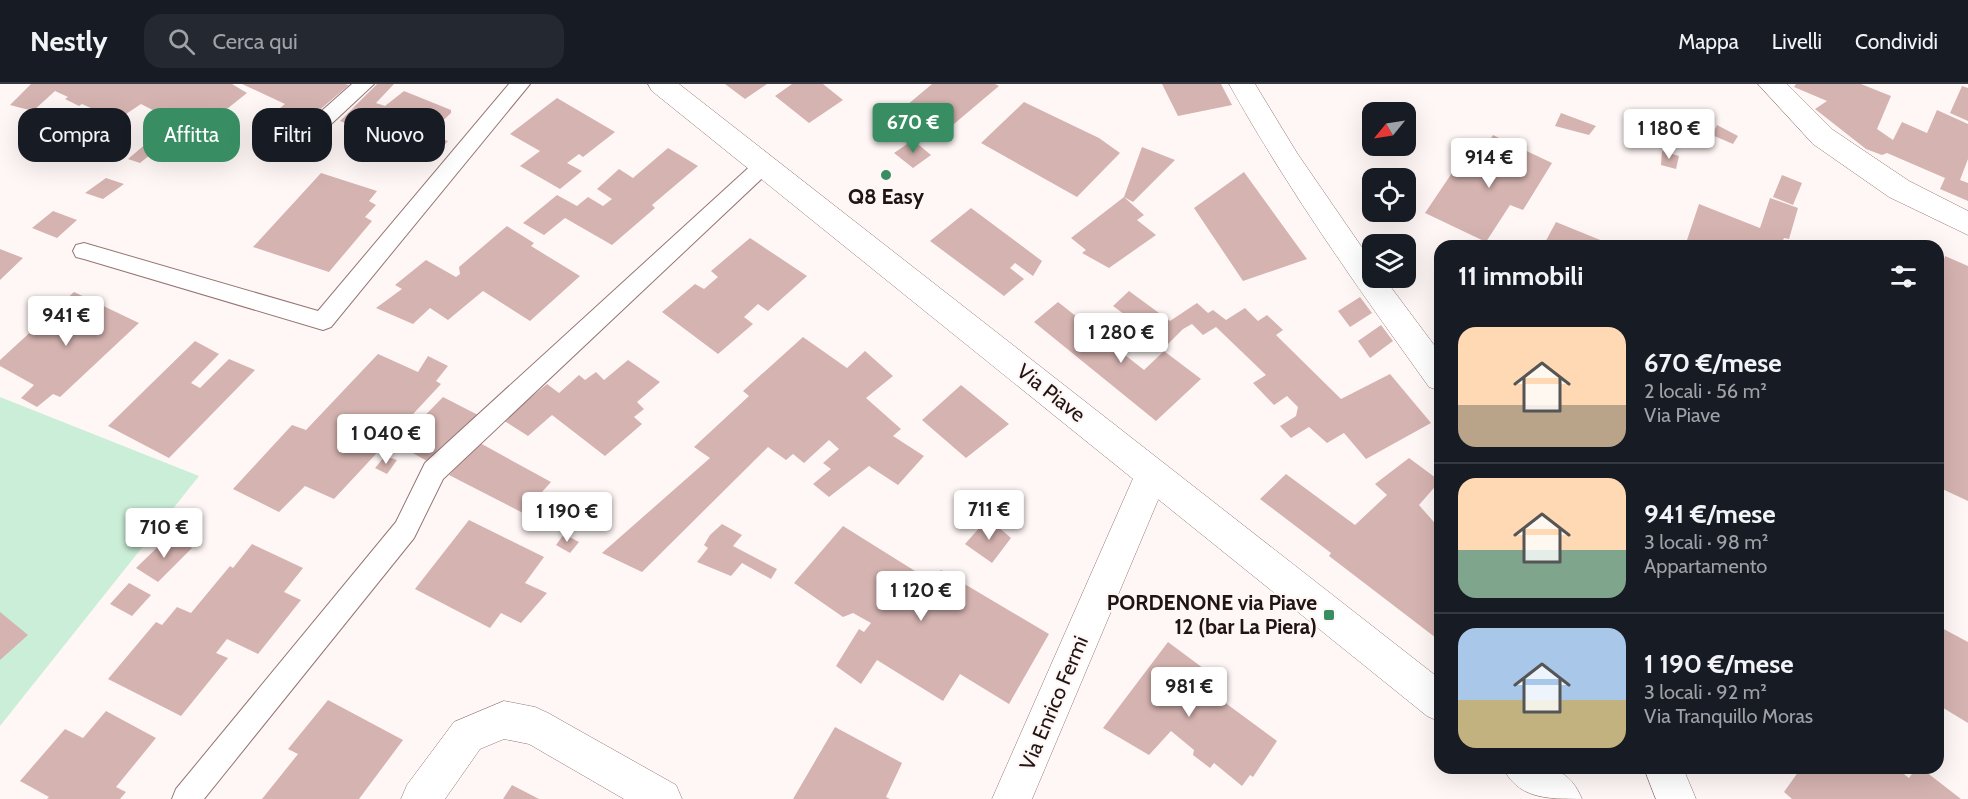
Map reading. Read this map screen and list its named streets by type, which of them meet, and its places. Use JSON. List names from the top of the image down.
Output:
{
  "streets": {
    "street": ["Via Piave", "Via Enrico Fermi"]
  },
  "crossings": [
    ["Via Piave", "Via Enrico Fermi"]
  ],
  "places": {
    "other": ["Q8 Easy"],
    "transit": ["PORDENONE via Piave 12 (bar La Piera)"]
  },
  "north": "bottom left",
  "page": {
    "header": "Nestly",
    "search": "Cerca qui",
    "nav": ["Mappa", "Livelli", "Condividi"],
    "price": [
      "670 €",
      "1 180 €",
      "914 €",
      "941 €",
      "1 280 €",
      "1 040 €",
      "711 €",
      "1 190 €",
      "710 €",
      "1 120 €",
      "981 €"
    ],
    "chip": [
      "Compra",
      "Affitta",
      "Filtri",
      "Nuovo"
    ],
    "heading": "11 immobili",
    "list": [
      {
        "name": "670 €/mese",
        "note": "2 locali · 56 m² · Via Piave"
      },
      {
        "name": "941 €/mese",
        "note": "3 locali · 98 m² · Appartamento"
      },
      {
        "name": "1 190 €/mese",
        "note": "3 locali · 92 m² · Via Tranquillo Moras"
      }
    ]
  }
}
